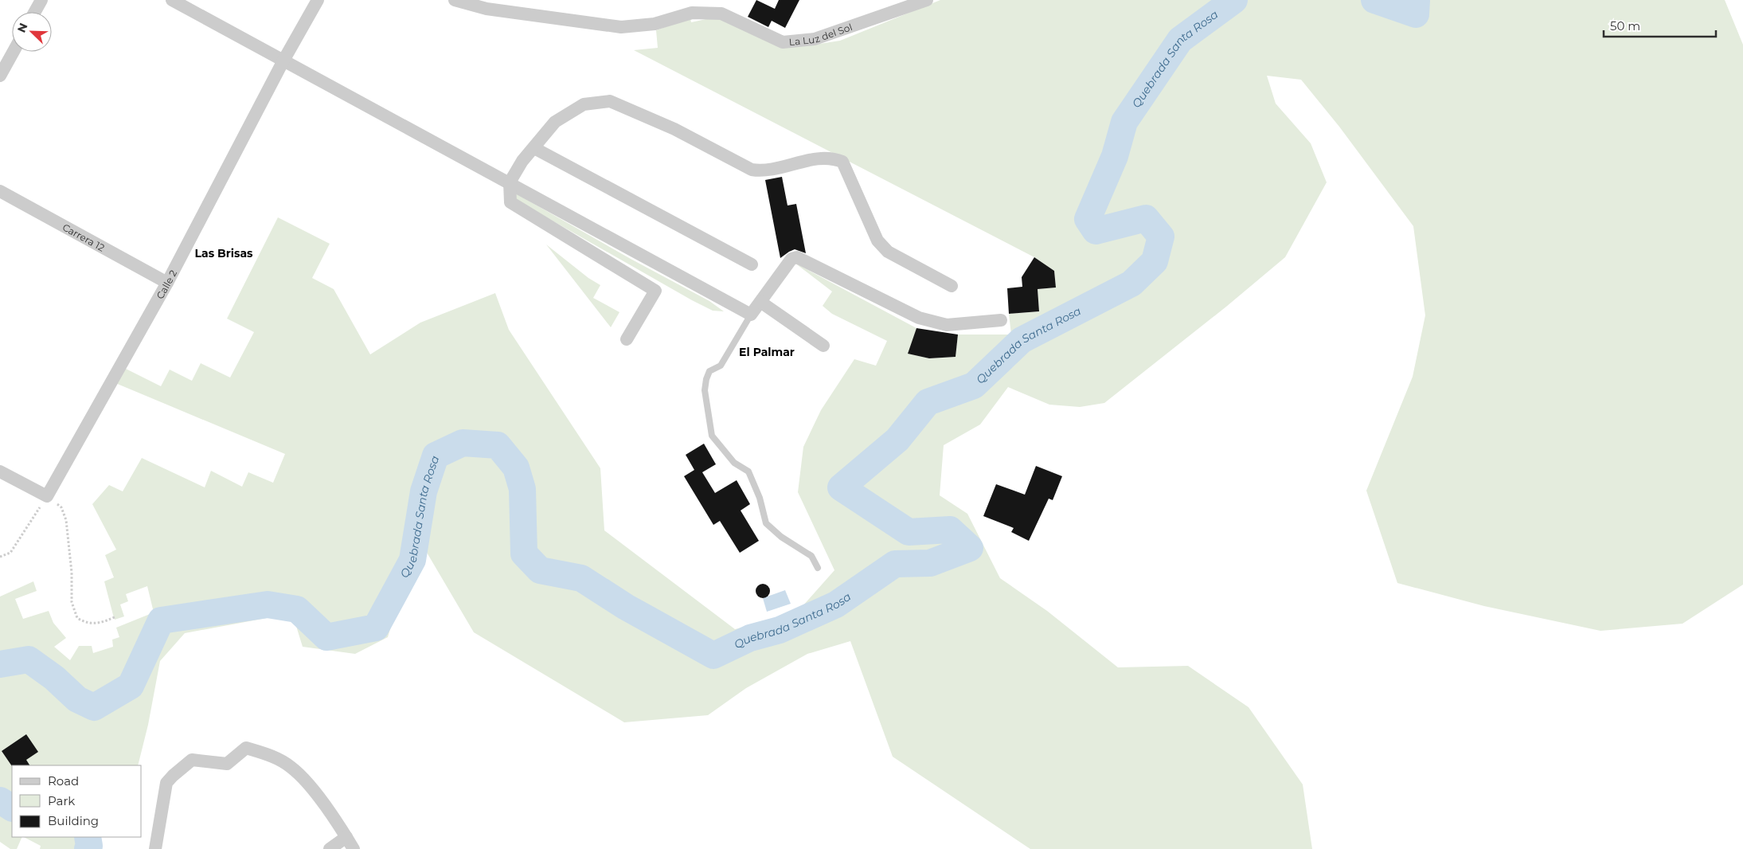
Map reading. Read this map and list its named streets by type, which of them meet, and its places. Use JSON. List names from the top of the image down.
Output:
{
  "streets": {
    "street": ["La Luz del Sol", "Carrera 12", "Calle 2"]
  },
  "crossings": [
    ["Carrera 12", "Calle 2"]
  ],
  "districts": ["Las Brisas", "El Palmar"],
  "water": ["Quebrada Santa Rosa"],
  "legend": ["Road", "Park", "Building"],
  "scale_bar": "50 m",
  "north": "top left"
}
